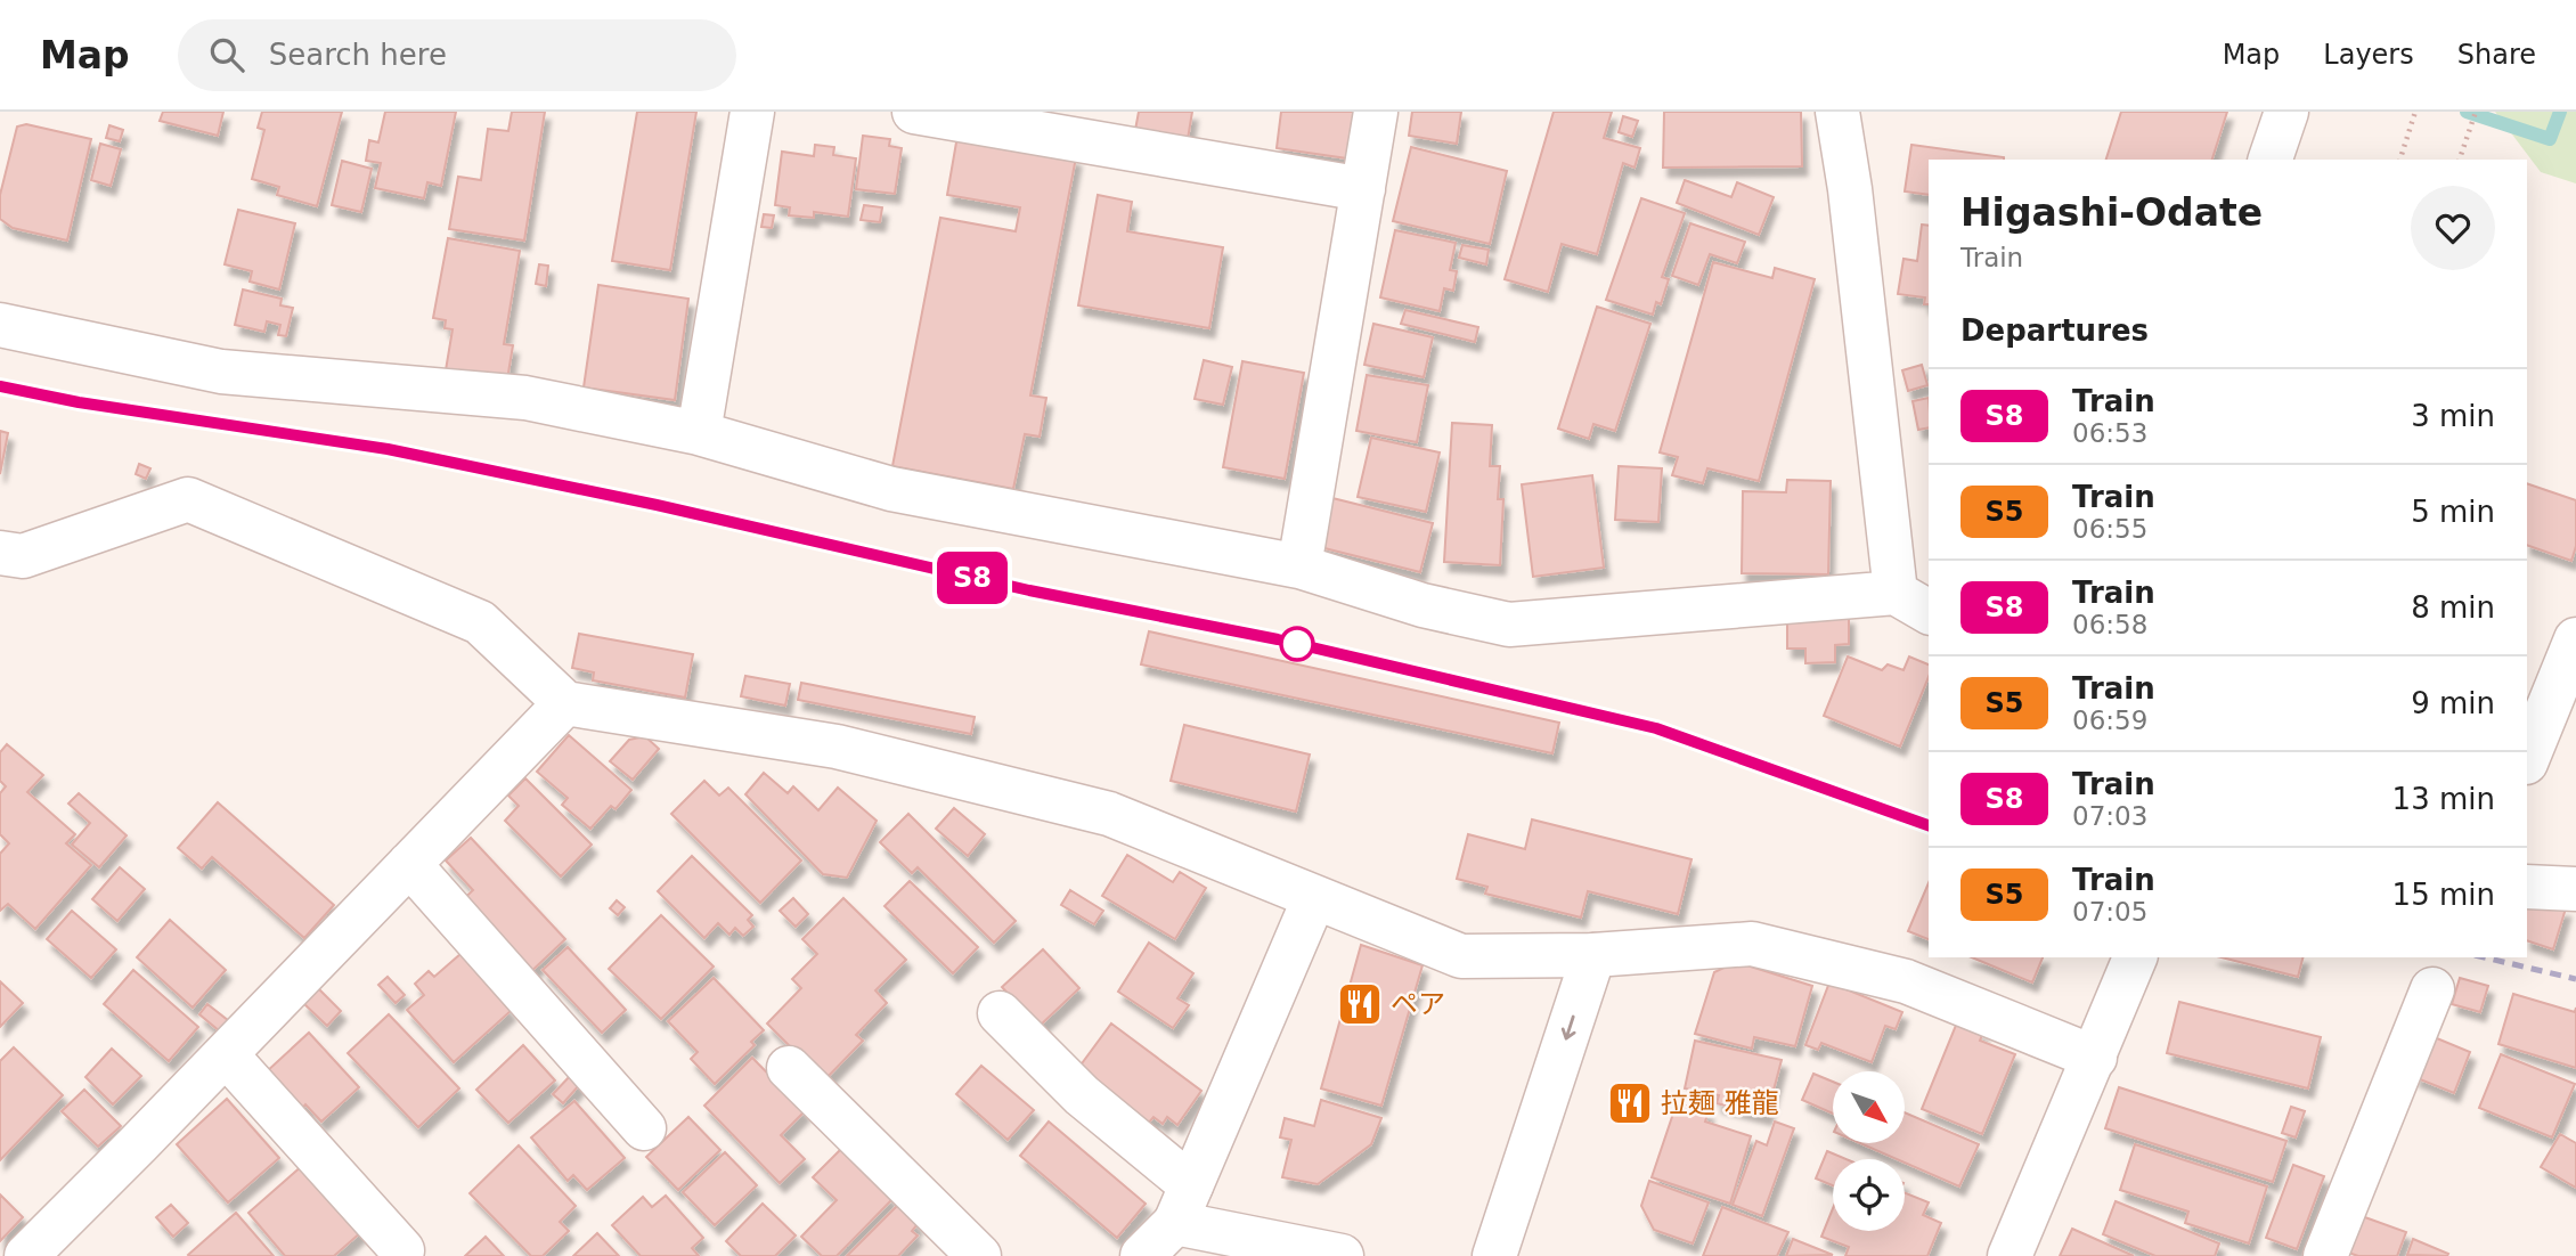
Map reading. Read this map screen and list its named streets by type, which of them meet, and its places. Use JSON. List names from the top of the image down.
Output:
{
  "places": {
    "restaurant": ["ペア", "拉麺 雅龍"]
  },
  "north": "bottom right",
  "page": {
    "header": "Map",
    "search": "Search here",
    "nav": ["Map", "Layers", "Share"],
    "on_map": "S8",
    "heading": [
      ["Higashi-Odate", "Train"],
      "Departures"
    ],
    "list": [
      {
        "mark": "S8",
        "name": "Train",
        "note": "06:53",
        "value": "3 min"
      },
      {
        "mark": "S5",
        "name": "Train",
        "note": "06:55",
        "value": "5 min"
      },
      {
        "mark": "S8",
        "name": "Train",
        "note": "06:58",
        "value": "8 min"
      },
      {
        "mark": "S5",
        "name": "Train",
        "note": "06:59",
        "value": "9 min"
      },
      {
        "mark": "S8",
        "name": "Train",
        "note": "07:03",
        "value": "13 min"
      },
      {
        "mark": "S5",
        "name": "Train",
        "note": "07:05",
        "value": "15 min"
      }
    ]
  }
}
